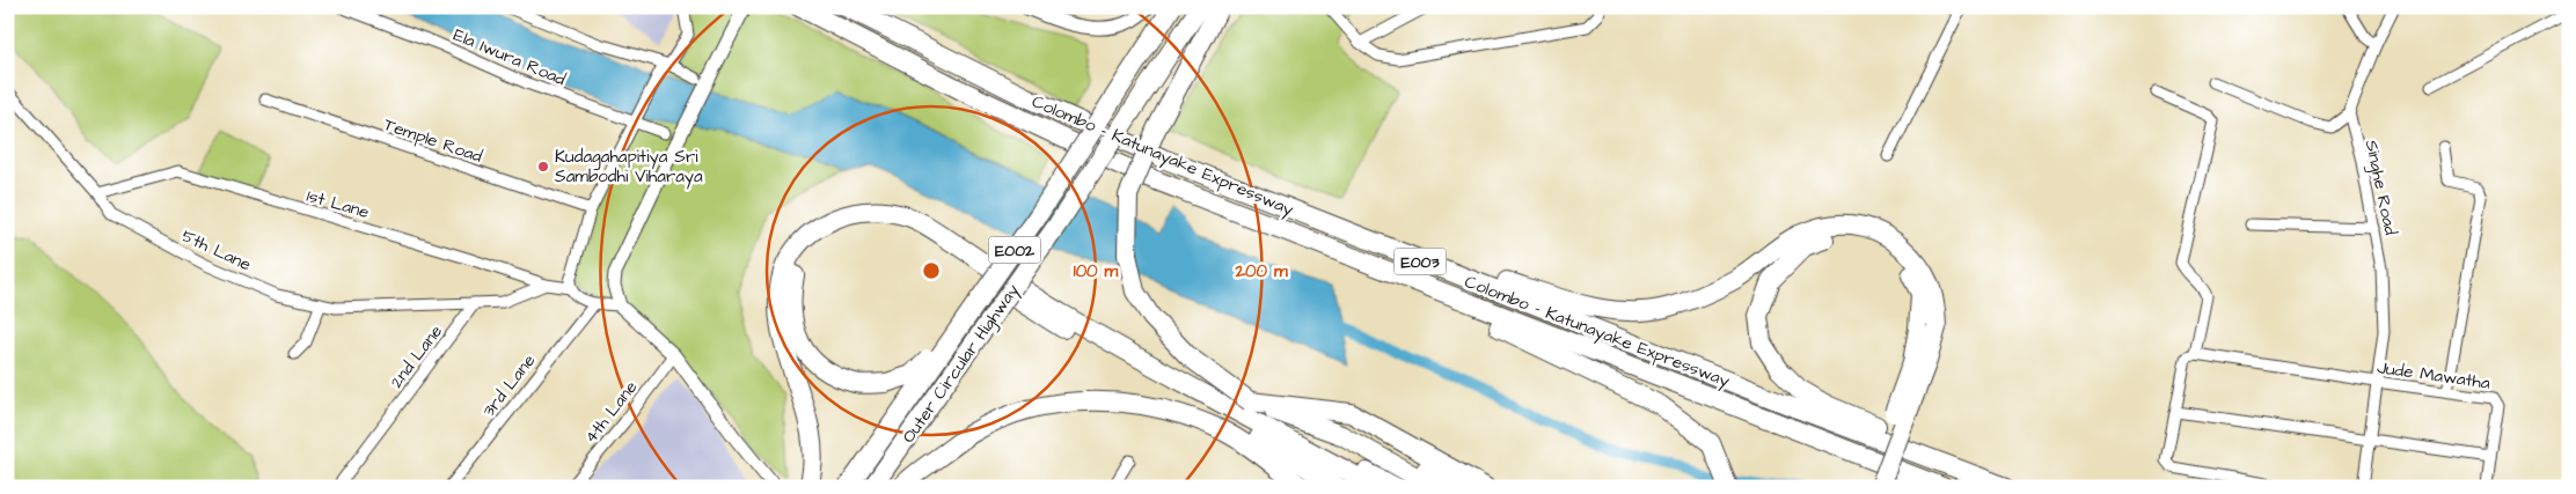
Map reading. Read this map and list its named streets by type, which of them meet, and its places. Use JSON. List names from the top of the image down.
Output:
{
  "streets": {
    "highway": [
      "Colombo - Katunayake Expressway",
      "E002",
      "E003",
      "Outer Circular Highway"
    ],
    "street": [
      "Ela Iwura Road",
      "Temple Road",
      "Singhe Road",
      "1st Lane",
      "5th Lane",
      "2nd Lane",
      "Jude Mawatha",
      "3rd Lane",
      "4th Lane"
    ]
  },
  "crossings": [
    ["Singhe Road", "Jude Mawatha"],
    ["1st Lane", "5th Lane"],
    ["5th Lane", "2nd Lane"]
  ],
  "places": ["Kudagahapitiya Sri Sambodhi Viharaya"],
  "rings": ["100 m", "200 m"]
}
